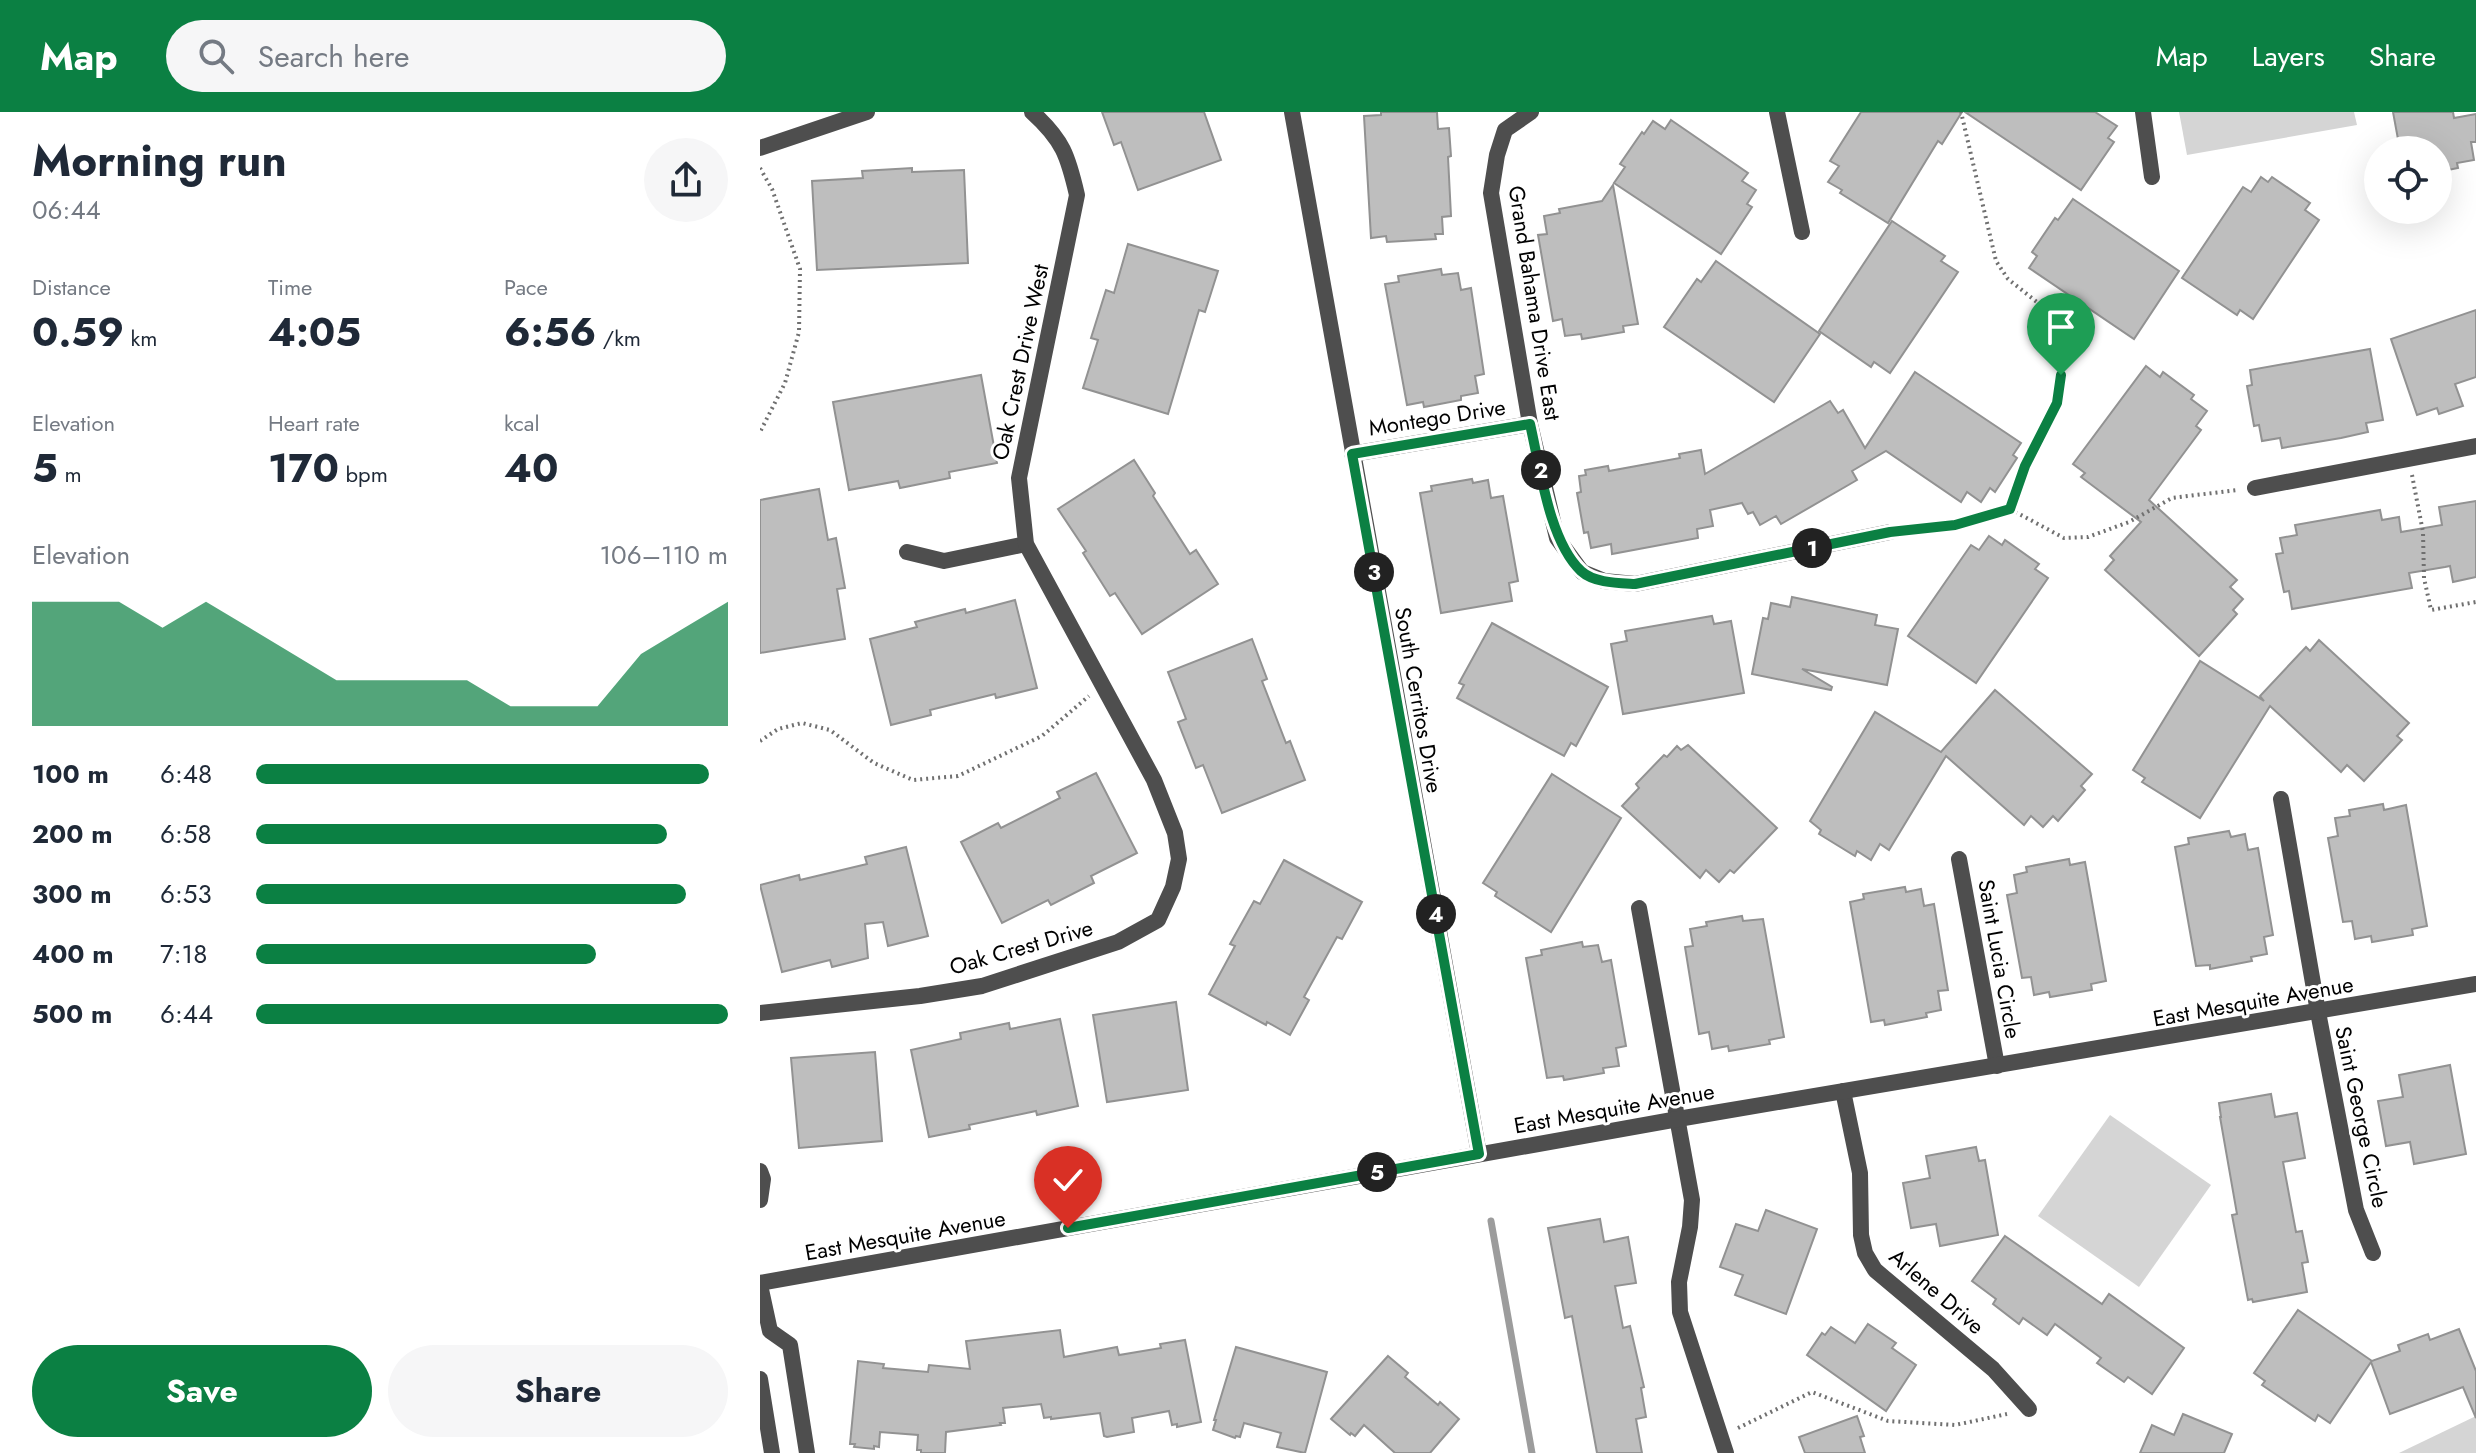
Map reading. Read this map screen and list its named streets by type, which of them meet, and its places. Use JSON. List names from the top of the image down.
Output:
{
  "streets": {
    "street": [
      "Grand Bahama Drive East",
      "Oak Crest Drive West",
      "Montego Drive",
      "South Cerritos Drive",
      "Oak Crest Drive",
      "Saint Lucia Circle",
      "East Mesquite Avenue",
      "Saint George Circle",
      "Arlene Drive"
    ]
  },
  "crossings": [
    ["Grand Bahama Drive East", "Montego Drive"],
    ["Oak Crest Drive West", "Oak Crest Drive"],
    ["Montego Drive", "South Cerritos Drive"],
    ["South Cerritos Drive", "East Mesquite Avenue"],
    ["Saint Lucia Circle", "East Mesquite Avenue"],
    ["East Mesquite Avenue", "Saint George Circle"],
    ["East Mesquite Avenue", "Arlene Drive"]
  ],
  "page": {
    "header": "Map",
    "search": "Search here",
    "nav": ["Map", "Layers", "Share"],
    "heading": ["Morning run", "06:44"],
    "stats": [
      ["Distance", "0.59 km"],
      ["Time", "4:05"],
      ["Pace", "6:56 /km"],
      ["Elevation", "5 m"],
      ["Heart rate", "170 bpm"],
      ["kcal", "40"]
    ],
    "pins": [
      "2",
      "1",
      "3",
      "4",
      "5"
    ],
    "chart": ["Elevation", "106–110 m"],
    "list": [
      {
        "name": "100 m",
        "note": "6:48"
      },
      {
        "name": "200 m",
        "note": "6:58"
      },
      {
        "name": "300 m",
        "note": "6:53"
      },
      {
        "name": "400 m",
        "note": "7:18"
      },
      {
        "name": "500 m",
        "note": "6:44"
      }
    ],
    "buttons": ["Save", "Share"]
  }
}
